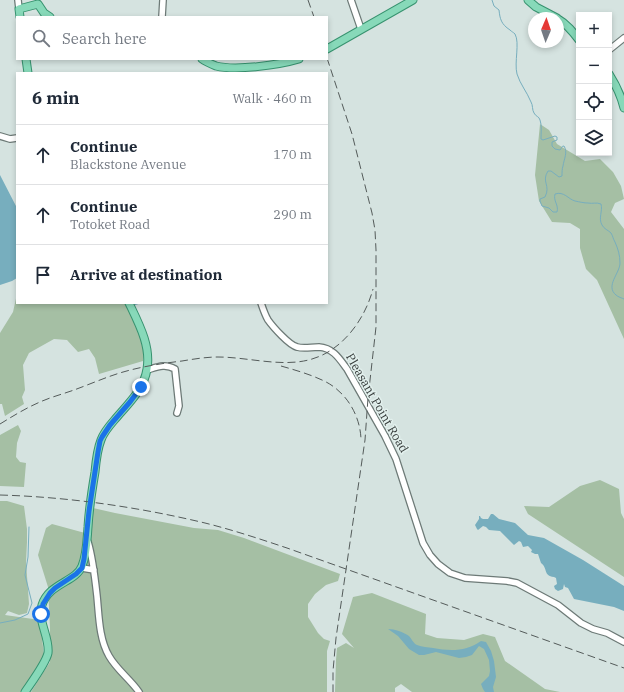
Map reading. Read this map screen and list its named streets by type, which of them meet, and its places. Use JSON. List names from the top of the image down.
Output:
{
  "streets": {
    "street": ["Pleasant Point Road"]
  },
  "north": "top",
  "page": {
    "map_buttons": ["+", "−"],
    "search": "Search here",
    "heading": ["6 min", "Walk · 460 m"],
    "list": [
      ["Continue", "Blackstone Avenue", "170 m"],
      ["Continue", "Totoket Road", "290 m"],
      "Arrive at destination"
    ]
  }
}
